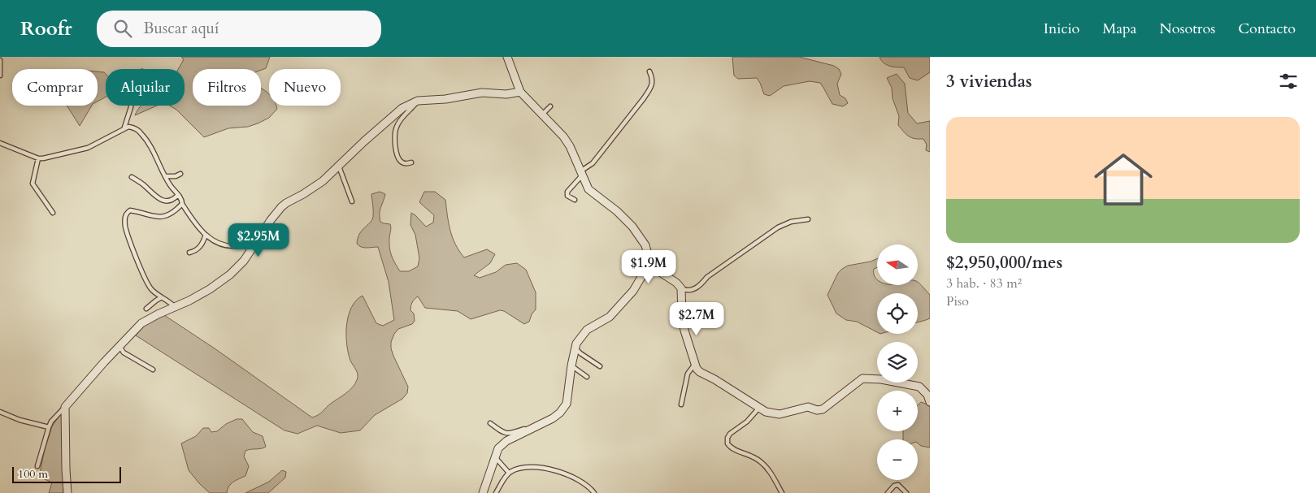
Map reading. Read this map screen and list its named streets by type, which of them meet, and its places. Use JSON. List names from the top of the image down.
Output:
{
  "scale_bar": "100 m",
  "north": "left",
  "page": {
    "header": "Roofr",
    "search": "Buscar aquí",
    "nav": [
      "Inicio",
      "Mapa",
      "Nosotros",
      "Contacto"
    ],
    "heading": "3 viviendas",
    "chip": [
      "Comprar",
      "Alquilar",
      "Filtros",
      "Nuevo"
    ],
    "list": [
      {
        "name": "$2,950,000/mes",
        "note": "3 hab. · 83 m² · Piso"
      }
    ],
    "price": ["$2.95M", "$1.9M", "$2.7M"],
    "map_buttons": ["+", "−"],
    "scale": "100 m"
  }
}
